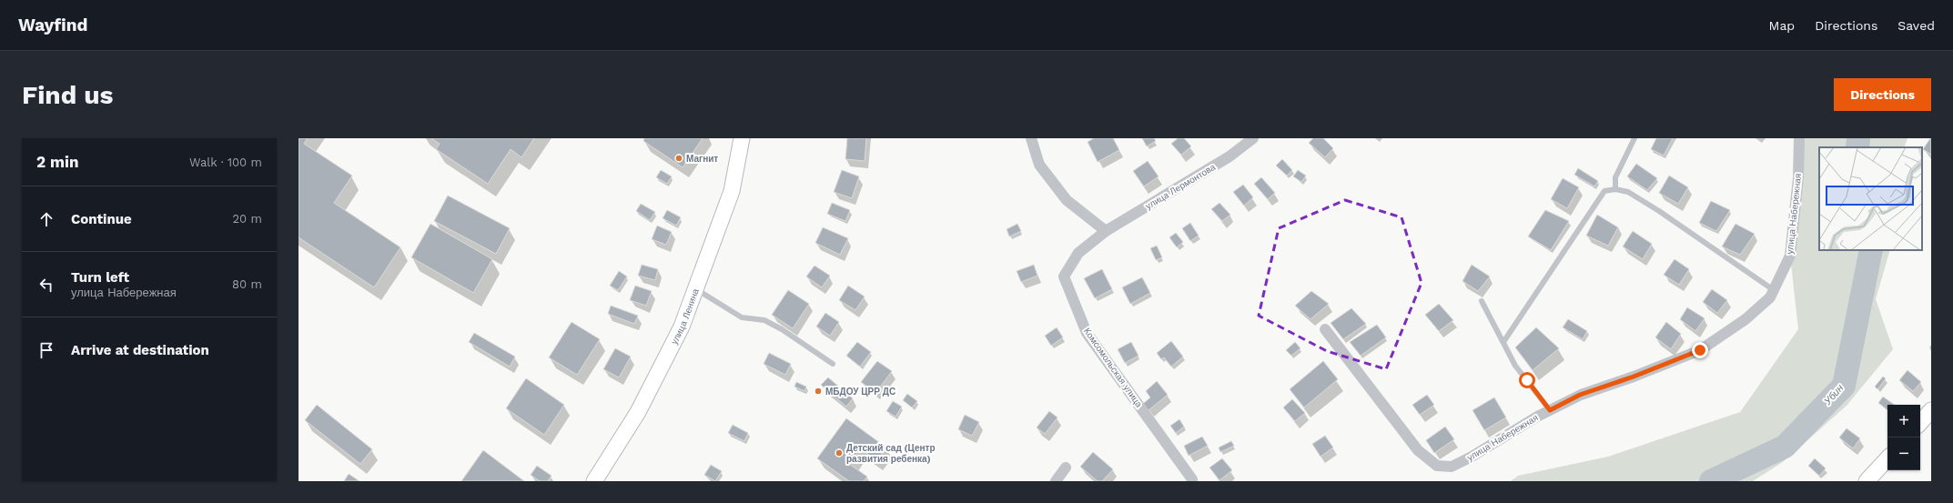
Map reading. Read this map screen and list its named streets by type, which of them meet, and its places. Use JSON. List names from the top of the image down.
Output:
{
  "streets": {
    "street": [
      "улица Лермонтова",
      "улица Набережная",
      "улица Ленина",
      "Комсомольская улица"
    ]
  },
  "crossings": [
    ["улица Лермонтова", "Комсомольская улица"]
  ],
  "water": ["Убин"],
  "places": ["Магнит", "МБДОУ ЦРР ДС", "Детский сад (Центр развития ребенка)"],
  "page": {
    "header": "Wayfind",
    "nav": ["Map", "Directions", "Saved"],
    "buttons": "Directions",
    "title": "Find us",
    "heading": ["2 min", "Walk · 100 m"],
    "list": [
      ["Continue", "20 m"],
      ["Turn left", "улица Набережная", "80 m"],
      "Arrive at destination"
    ],
    "map_buttons": ["+", "−"]
  }
}
